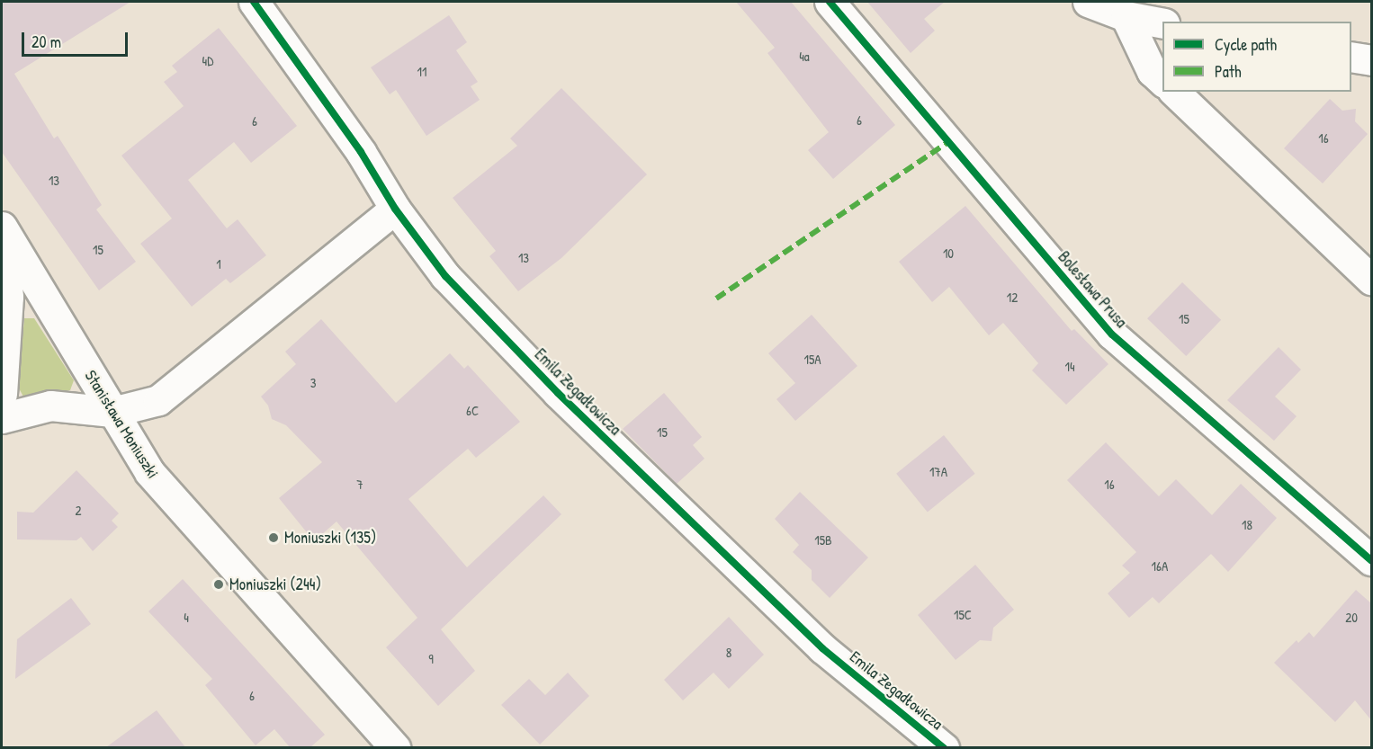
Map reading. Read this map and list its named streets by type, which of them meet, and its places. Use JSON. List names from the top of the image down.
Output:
{
  "streets": {
    "street": ["Bolesława Prusa", "Emila Zegadłowicza", "Stanisława Moniuszki"]
  },
  "places": ["Moniuszki (135)", "Moniuszki (244)"],
  "house_numbers": [
    "4a",
    "4D",
    "11",
    "6",
    "6",
    "16",
    "13",
    "15",
    "10",
    "13",
    "1",
    "12",
    "15",
    "15A",
    "14",
    "3",
    "6C",
    "15",
    "17A",
    "7",
    "16",
    "2",
    "18",
    "15B",
    "16A",
    "15C",
    "4",
    "20",
    "8",
    "9",
    "6"
  ],
  "legend": ["Cycle path", "Path"],
  "scale_bar": "20 m"
}
